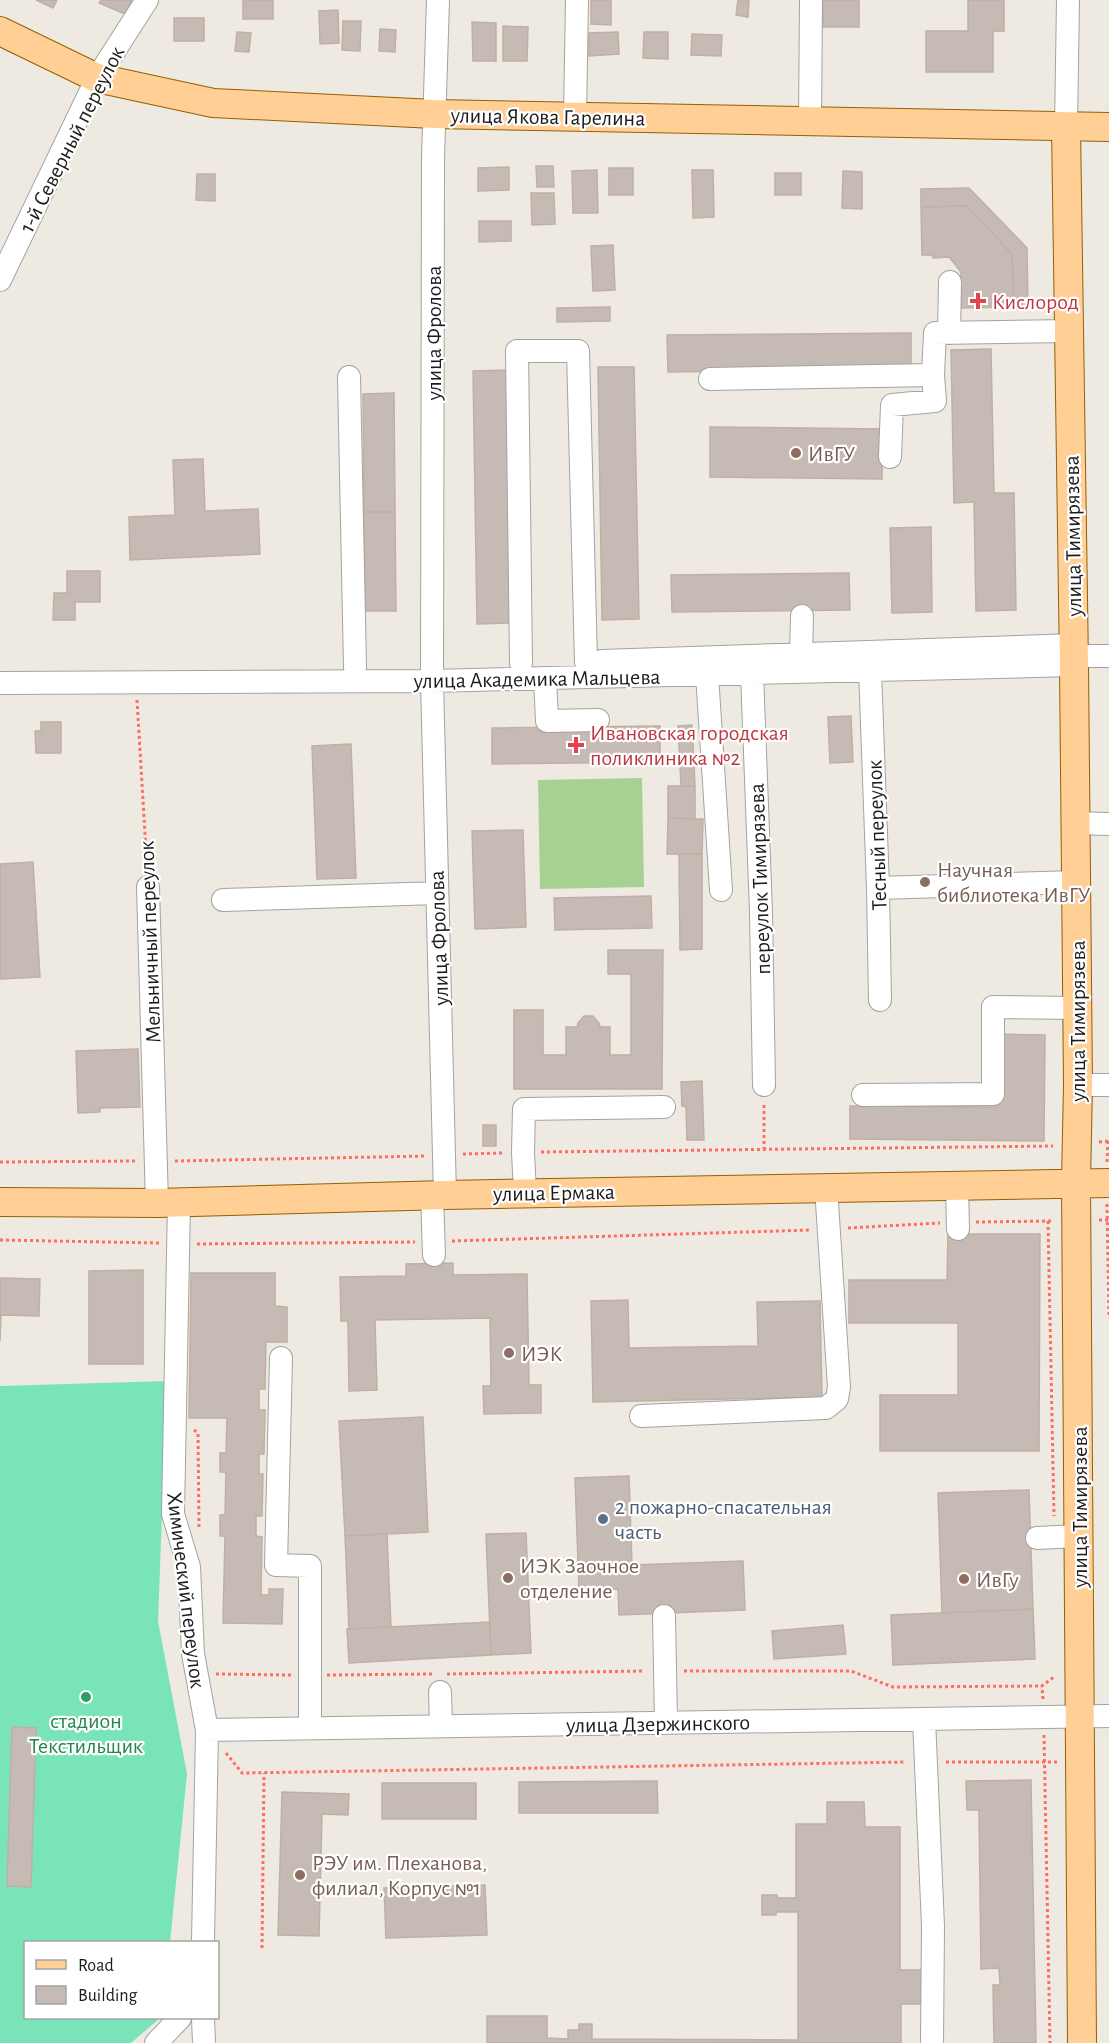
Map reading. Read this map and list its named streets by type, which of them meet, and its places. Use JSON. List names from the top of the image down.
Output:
{
  "streets": {
    "main road": ["улица Якова Гарелина", "улица Тимирязева", "улица Ермака"],
    "street": [
      "1-й Северный переулок",
      "улица Фролова",
      "улица Академика Мальцева",
      "Тесный переулок",
      "переулок Тимирязева",
      "Мельничный переулок",
      "Химический переулок",
      "улица Дзержинского"
    ]
  },
  "crossings": [
    ["улица Якова Гарелина", "1-й Северный переулок"],
    ["улица Якова Гарелина", "улица Фролова"],
    ["улица Якова Гарелина", "улица Тимирязева"],
    ["улица Фролова", "улица Академика Мальцева"],
    ["улица Фролова", "улица Ермака"],
    ["улица Тимирязева", "улица Академика Мальцева"],
    ["улица Тимирязева", "улица Ермака"],
    ["улица Тимирязева", "улица Дзержинского"],
    ["улица Академика Мальцева", "Тесный переулок"],
    ["улица Академика Мальцева", "переулок Тимирязева"],
    ["улица Академика Мальцева", "Мельничный переулок"],
    ["Мельничный переулок", "улица Ермака"],
    ["Мельничный переулок", "Химический переулок"],
    ["улица Ермака", "Химический переулок"],
    ["Химический переулок", "улица Дзержинского"]
  ],
  "places": {
    "health": ["Кислород", "Ивановская городская поликлиника №2"],
    "other": [
      "ИвГУ",
      "Научная библиотека ИвГУ",
      "ИЭК",
      "2 пожарно-спасательная часть",
      "ИЭК Заочное отделение",
      "ИвГу",
      "стадион Текстильщик",
      "РЭУ им. Плеханова, филиал, Корпус №1"
    ]
  },
  "legend": ["Road", "Building"]
}
